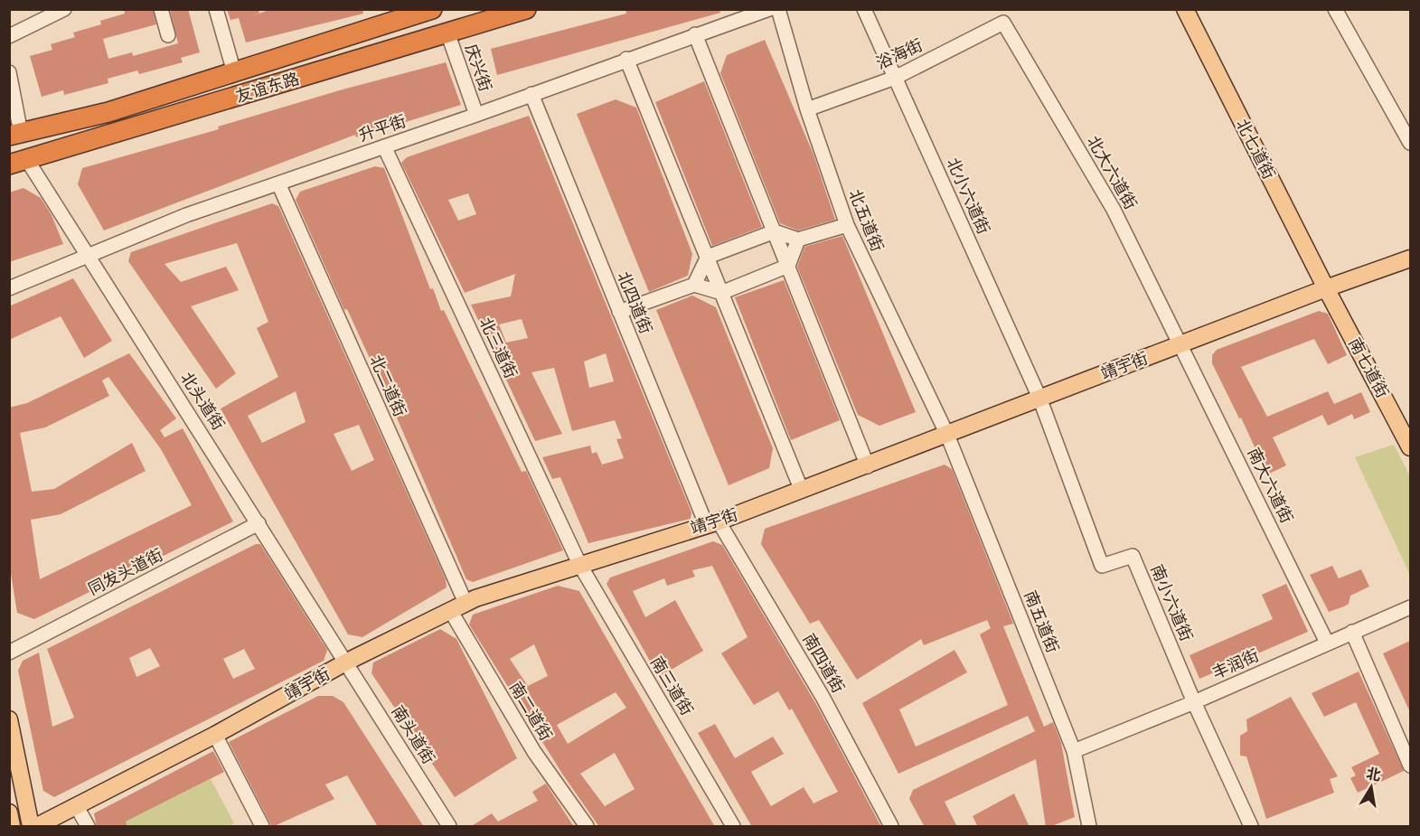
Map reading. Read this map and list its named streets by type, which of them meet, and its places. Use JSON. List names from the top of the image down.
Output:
{
  "streets": {
    "highway": ["友谊东路"],
    "main road": ["北七道街", "靖宇街", "南七道街"],
    "street": [
      "浴海街",
      "庆兴街",
      "升平街",
      "北大六道街",
      "北小六道街",
      "北五道街",
      "北四道街",
      "北三道街",
      "北二道街",
      "北头道街",
      "南大六道街",
      "同发头道街",
      "南小六道街",
      "南五道街",
      "南四道街",
      "丰润街",
      "南三道街",
      "南二道街",
      "南头道街"
    ]
  },
  "crossings": [
    ["浴海街", "北大六道街"],
    ["浴海街", "北小六道街"],
    ["浴海街", "北五道街"],
    ["庆兴街", "友谊东路"],
    ["庆兴街", "升平街"],
    ["友谊东路", "北头道街"],
    ["升平街", "北四道街"],
    ["升平街", "北三道街"],
    ["升平街", "北二道街"],
    ["升平街", "北头道街"],
    ["北七道街", "靖宇街"],
    ["北七道街", "南七道街"],
    ["北大六道街", "靖宇街"],
    ["北大六道街", "南大六道街"],
    ["北小六道街", "靖宇街"],
    ["北小六道街", "南小六道街"],
    ["北五道街", "靖宇街"],
    ["北五道街", "南五道街"],
    ["北四道街", "靖宇街"],
    ["北四道街", "南四道街"],
    ["北三道街", "靖宇街"],
    ["北三道街", "南三道街"],
    ["靖宇街", "南七道街"],
    ["靖宇街", "北二道街"],
    ["靖宇街", "北头道街"],
    ["靖宇街", "南大六道街"],
    ["靖宇街", "南小六道街"],
    ["靖宇街", "南五道街"],
    ["靖宇街", "南四道街"],
    ["靖宇街", "南三道街"],
    ["靖宇街", "南二道街"],
    ["靖宇街", "南头道街"],
    ["北头道街", "同发头道街"],
    ["北头道街", "南头道街"],
    ["南大六道街", "丰润街"],
    ["南小六道街", "丰润街"],
    ["南五道街", "丰润街"]
  ],
  "north": "top"
}
